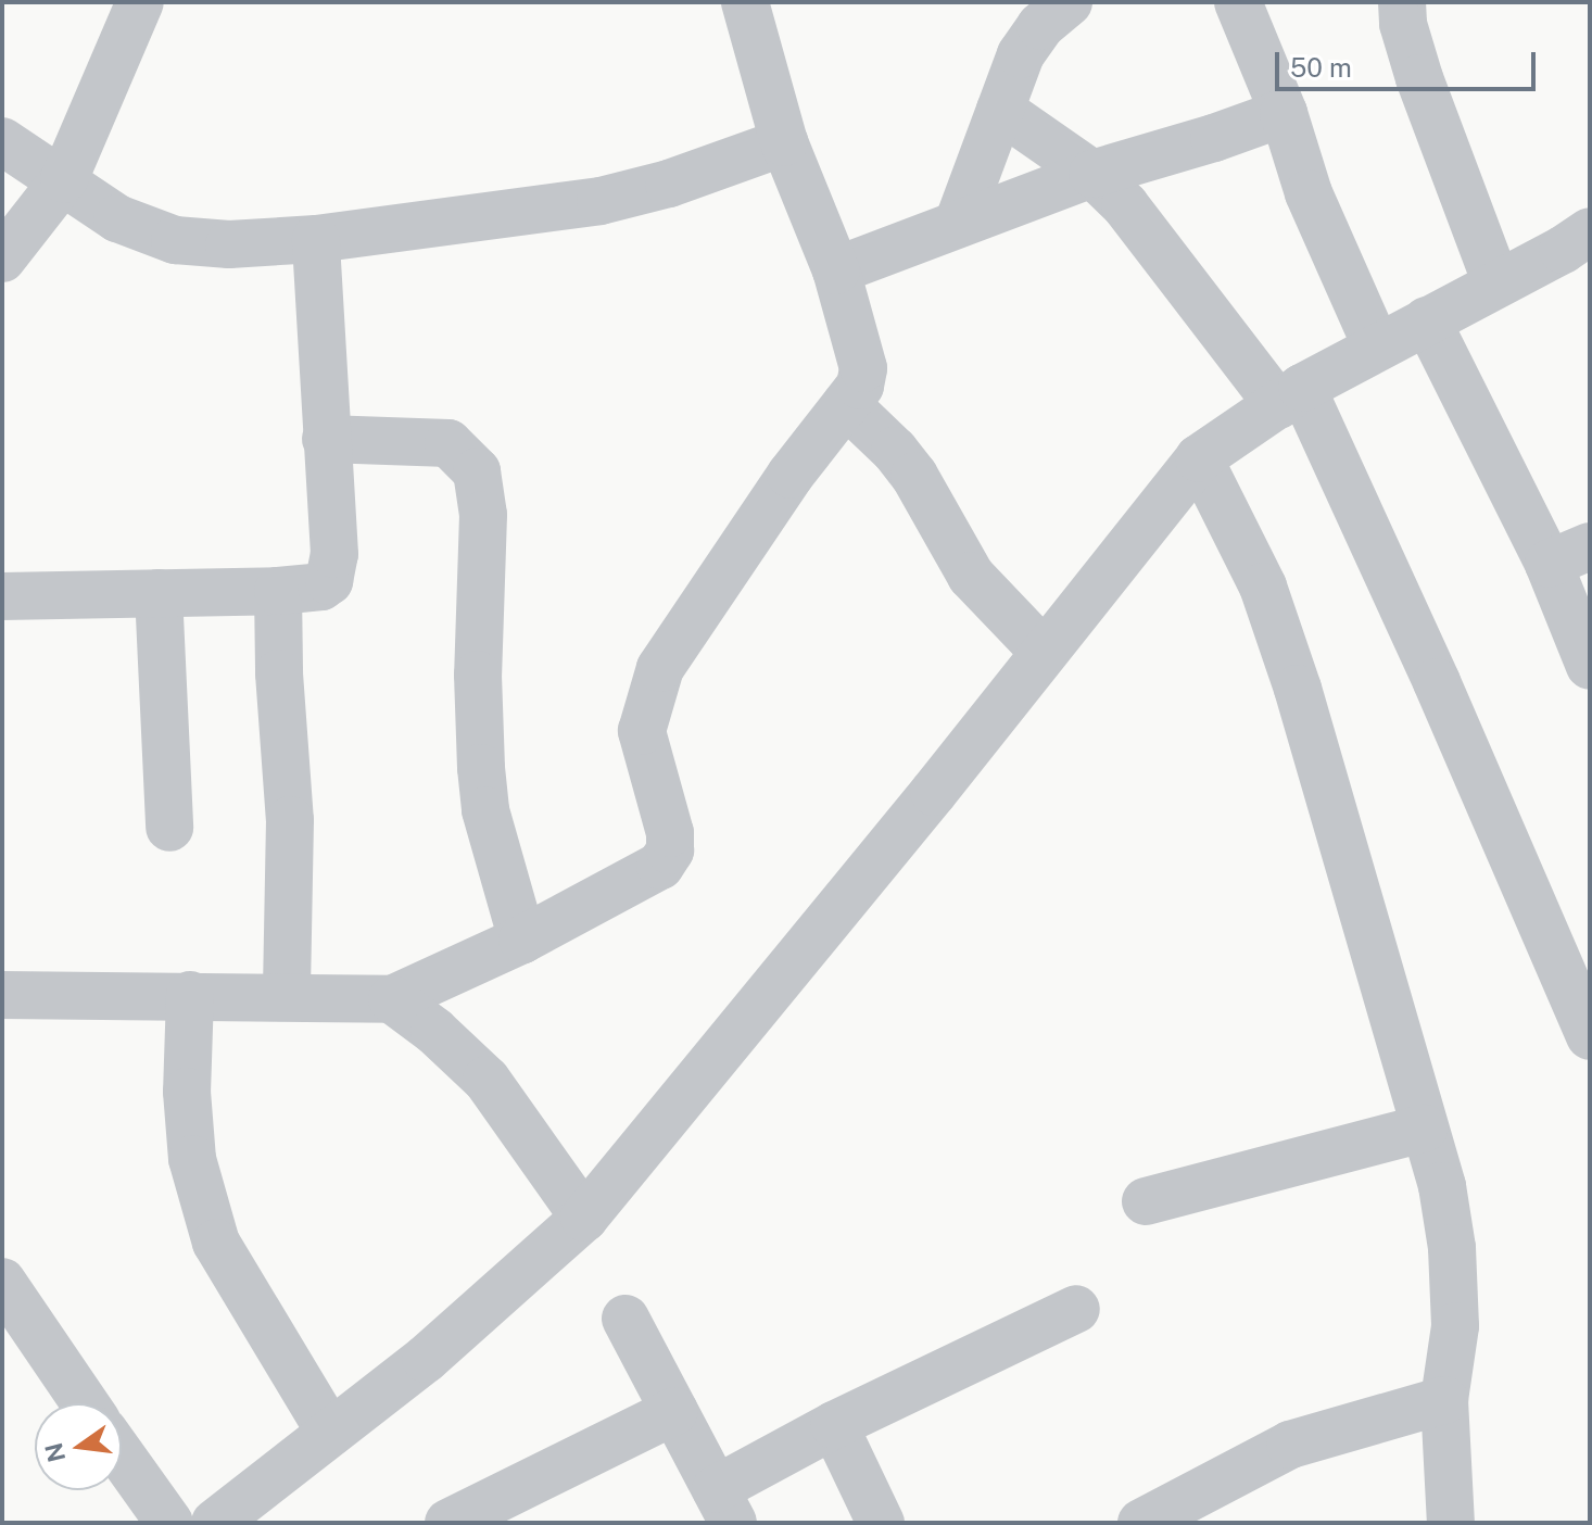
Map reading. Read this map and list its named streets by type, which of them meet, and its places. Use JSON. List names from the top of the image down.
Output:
{
  "scale_bar": "50 m",
  "north": "left"
}
